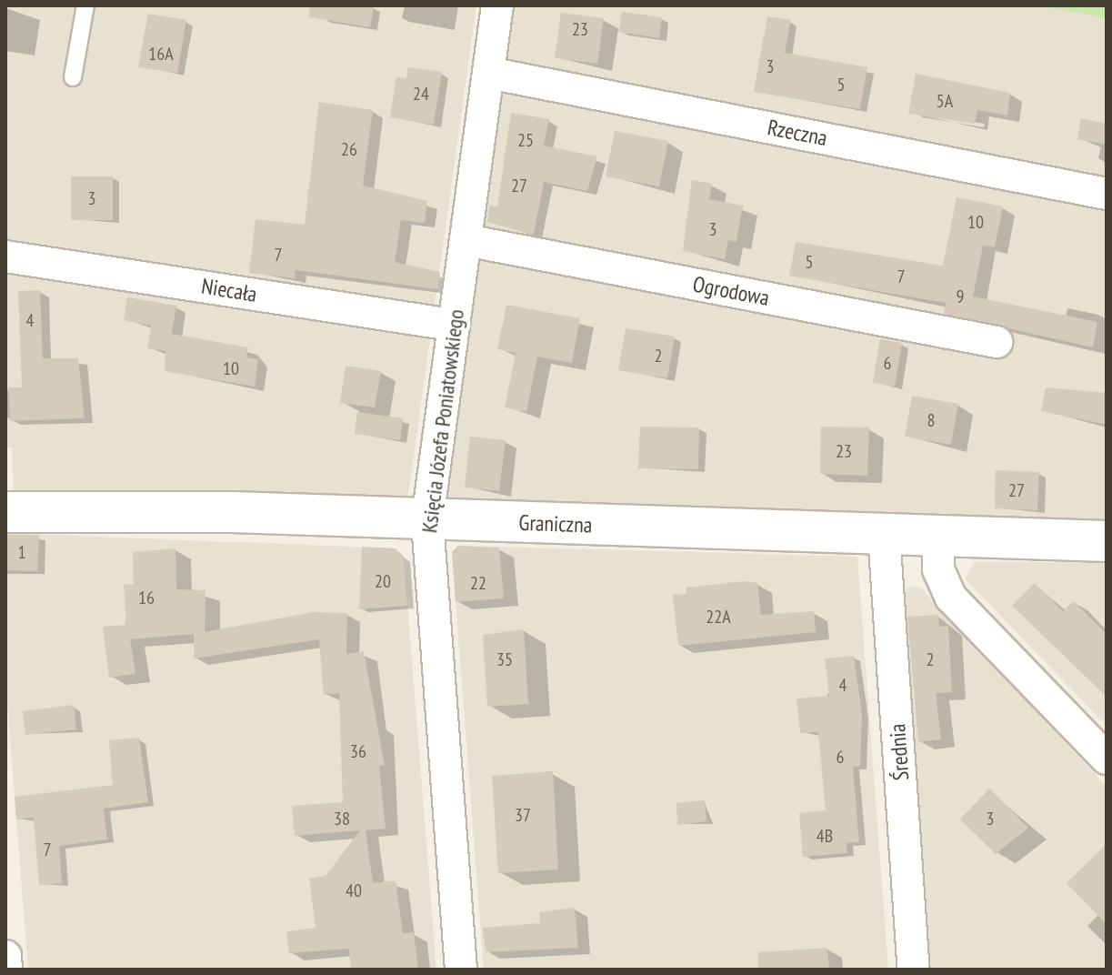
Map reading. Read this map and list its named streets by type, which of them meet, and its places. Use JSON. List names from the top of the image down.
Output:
{
  "streets": {
    "street": [
      "Rzeczna",
      "Niecała",
      "Ogrodowa",
      "Księcia Józefa Poniatowskiego",
      "Graniczna",
      "Średnia"
    ]
  },
  "crossings": [
    ["Rzeczna", "Księcia Józefa Poniatowskiego"],
    ["Niecała", "Księcia Józefa Poniatowskiego"],
    ["Ogrodowa", "Księcia Józefa Poniatowskiego"],
    ["Księcia Józefa Poniatowskiego", "Graniczna"],
    ["Graniczna", "Średnia"]
  ],
  "house_numbers": [
    "23",
    "16A",
    "3",
    "5",
    "24",
    "5A",
    "25",
    "26",
    "27",
    "3",
    "10",
    "3",
    "7",
    "5",
    "7",
    "9",
    "4",
    "2",
    "6",
    "10",
    "8",
    "23",
    "27",
    "1",
    "20",
    "22",
    "16",
    "22A",
    "35",
    "2",
    "4",
    "36",
    "6",
    "37",
    "38",
    "3",
    "4B",
    "7",
    "40"
  ]
}
